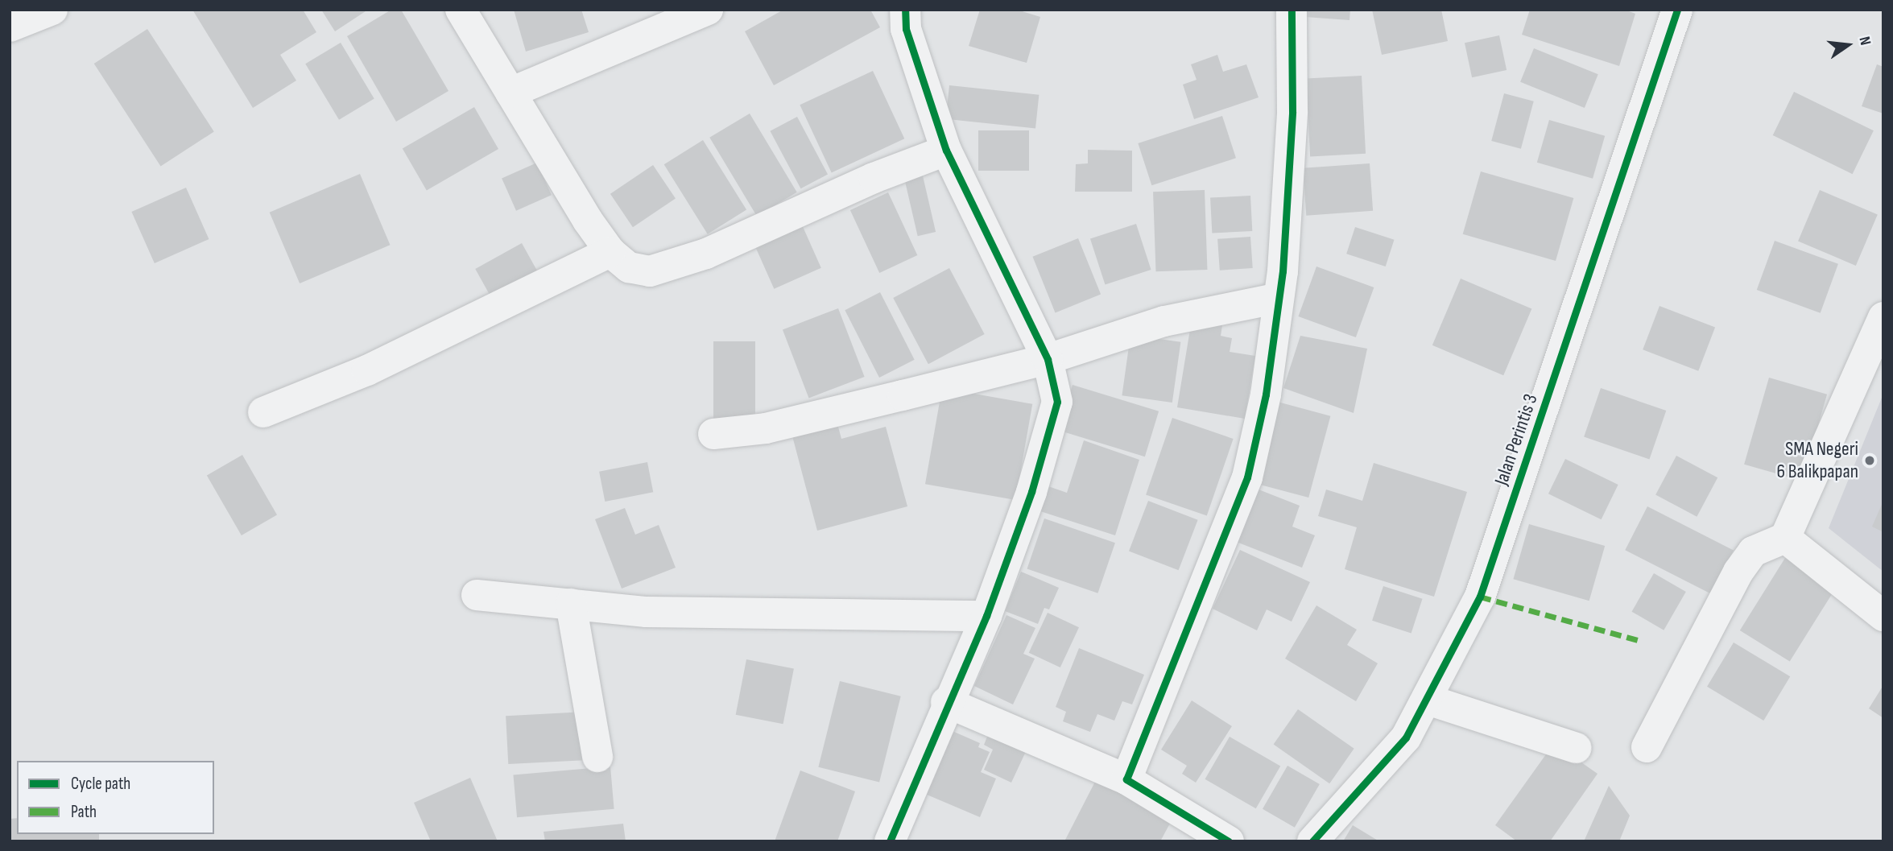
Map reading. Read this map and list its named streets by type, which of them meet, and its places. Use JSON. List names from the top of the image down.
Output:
{
  "streets": {
    "street": ["Jalan Perintis 3"]
  },
  "places": ["SMA Negeri 6 Balikpapan"],
  "legend": ["Cycle path", "Path"],
  "north": "right"
}
